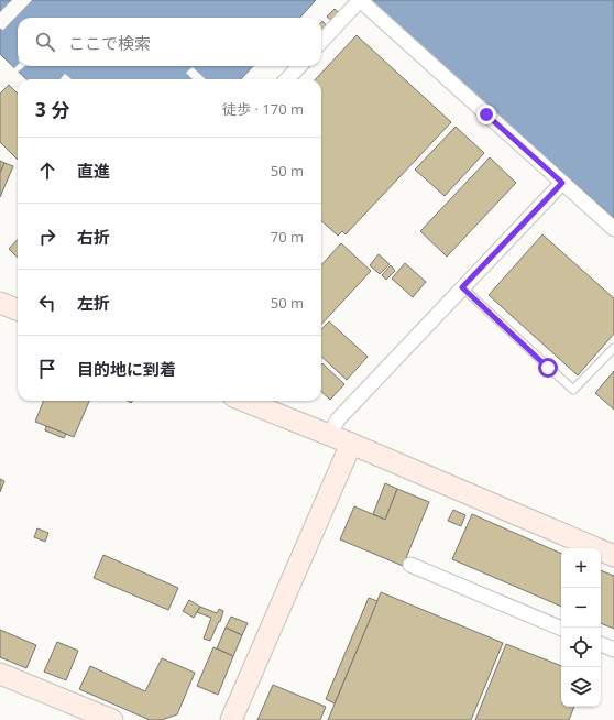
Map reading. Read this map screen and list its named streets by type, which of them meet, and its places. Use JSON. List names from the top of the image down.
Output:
{
  "page": {
    "search": "ここで検索",
    "heading": ["3 分", "徒歩 · 170 m"],
    "list": [
      ["直進", "50 m"],
      ["右折", "70 m"],
      ["左折", "50 m"],
      "目的地に到着"
    ],
    "map_buttons": ["+", "−"]
  }
}
